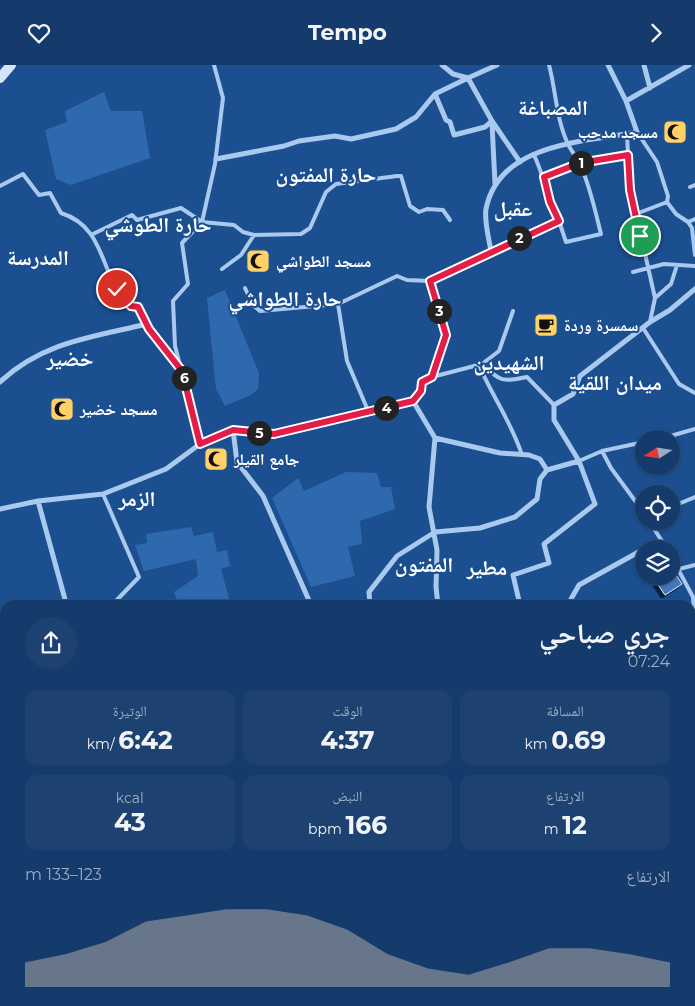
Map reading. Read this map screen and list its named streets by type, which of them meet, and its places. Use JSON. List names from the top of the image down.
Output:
{
  "districts": [
    "المصباغة",
    "حارة المفتون",
    "عقبل",
    "حارة الطوشي",
    "المدرسة",
    "حارة الطواشي",
    "خضير",
    "الشهيدين",
    "ميدان اللقية",
    "الزمر",
    "المفتون",
    "مطير"
  ],
  "places": {
    "mosque": [
      "مسجد مدحب",
      "مسجد الطواشي",
      "مسجد خضير",
      "جامع القيلر"
    ],
    "cafe": ["سمسرة وردة"]
  },
  "north": "left",
  "page": {
    "header": "Tempo",
    "pins": [
      "1",
      "2",
      "3",
      "6",
      "4",
      "5"
    ],
    "heading": ["جري صباحي", "07:24"],
    "stats": [
      ["المسافة", "0.69 km"],
      ["الوقت", "4:37"],
      ["الوتيرة", "6:42 /km"],
      ["الارتفاع", "12 m"],
      ["النبض", "166 bpm"],
      ["kcal", "43"]
    ],
    "chart": ["الارتفاع", "123–133 m"]
  }
}
